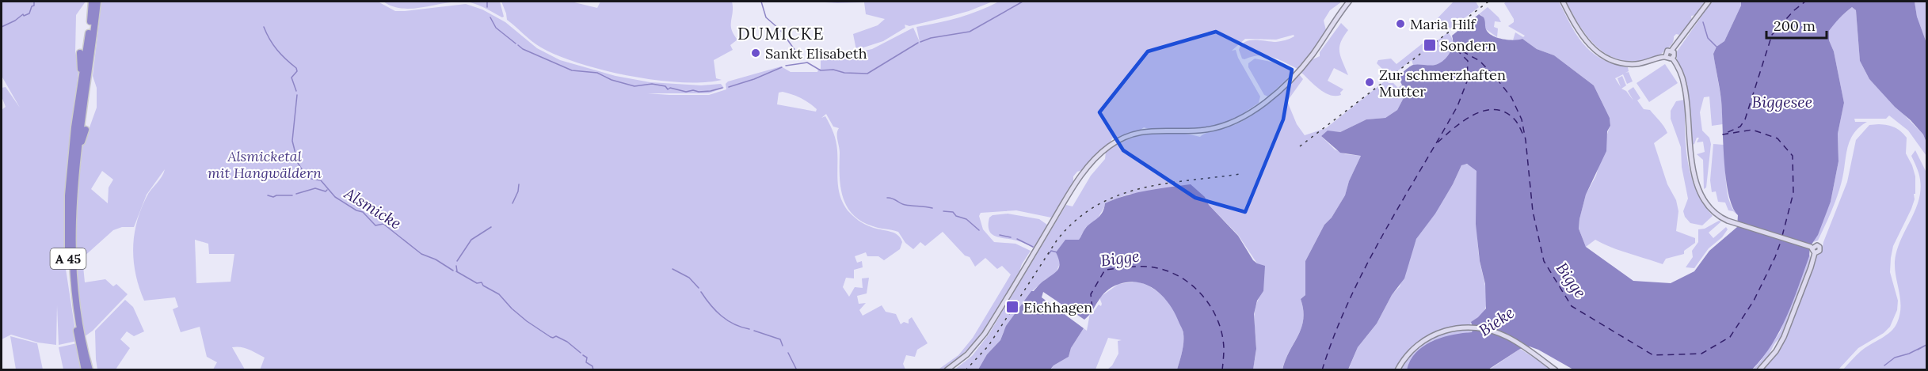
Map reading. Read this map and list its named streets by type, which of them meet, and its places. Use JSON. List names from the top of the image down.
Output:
{
  "streets": {
    "highway": ["A 45"]
  },
  "districts": ["DUMICKE"],
  "water": [
    "Biggesee",
    "Alsmicke",
    "Bigge",
    "Bieke"
  ],
  "parks": ["Alsmicketal mit Hangwäldern"],
  "places": {
    "other": ["Maria Hilf", "Sankt Elisabeth", "Zur schmerzhaften Mutter"],
    "transit": ["Sondern", "Eichhagen"]
  },
  "scale_bar": "200 m"
}
